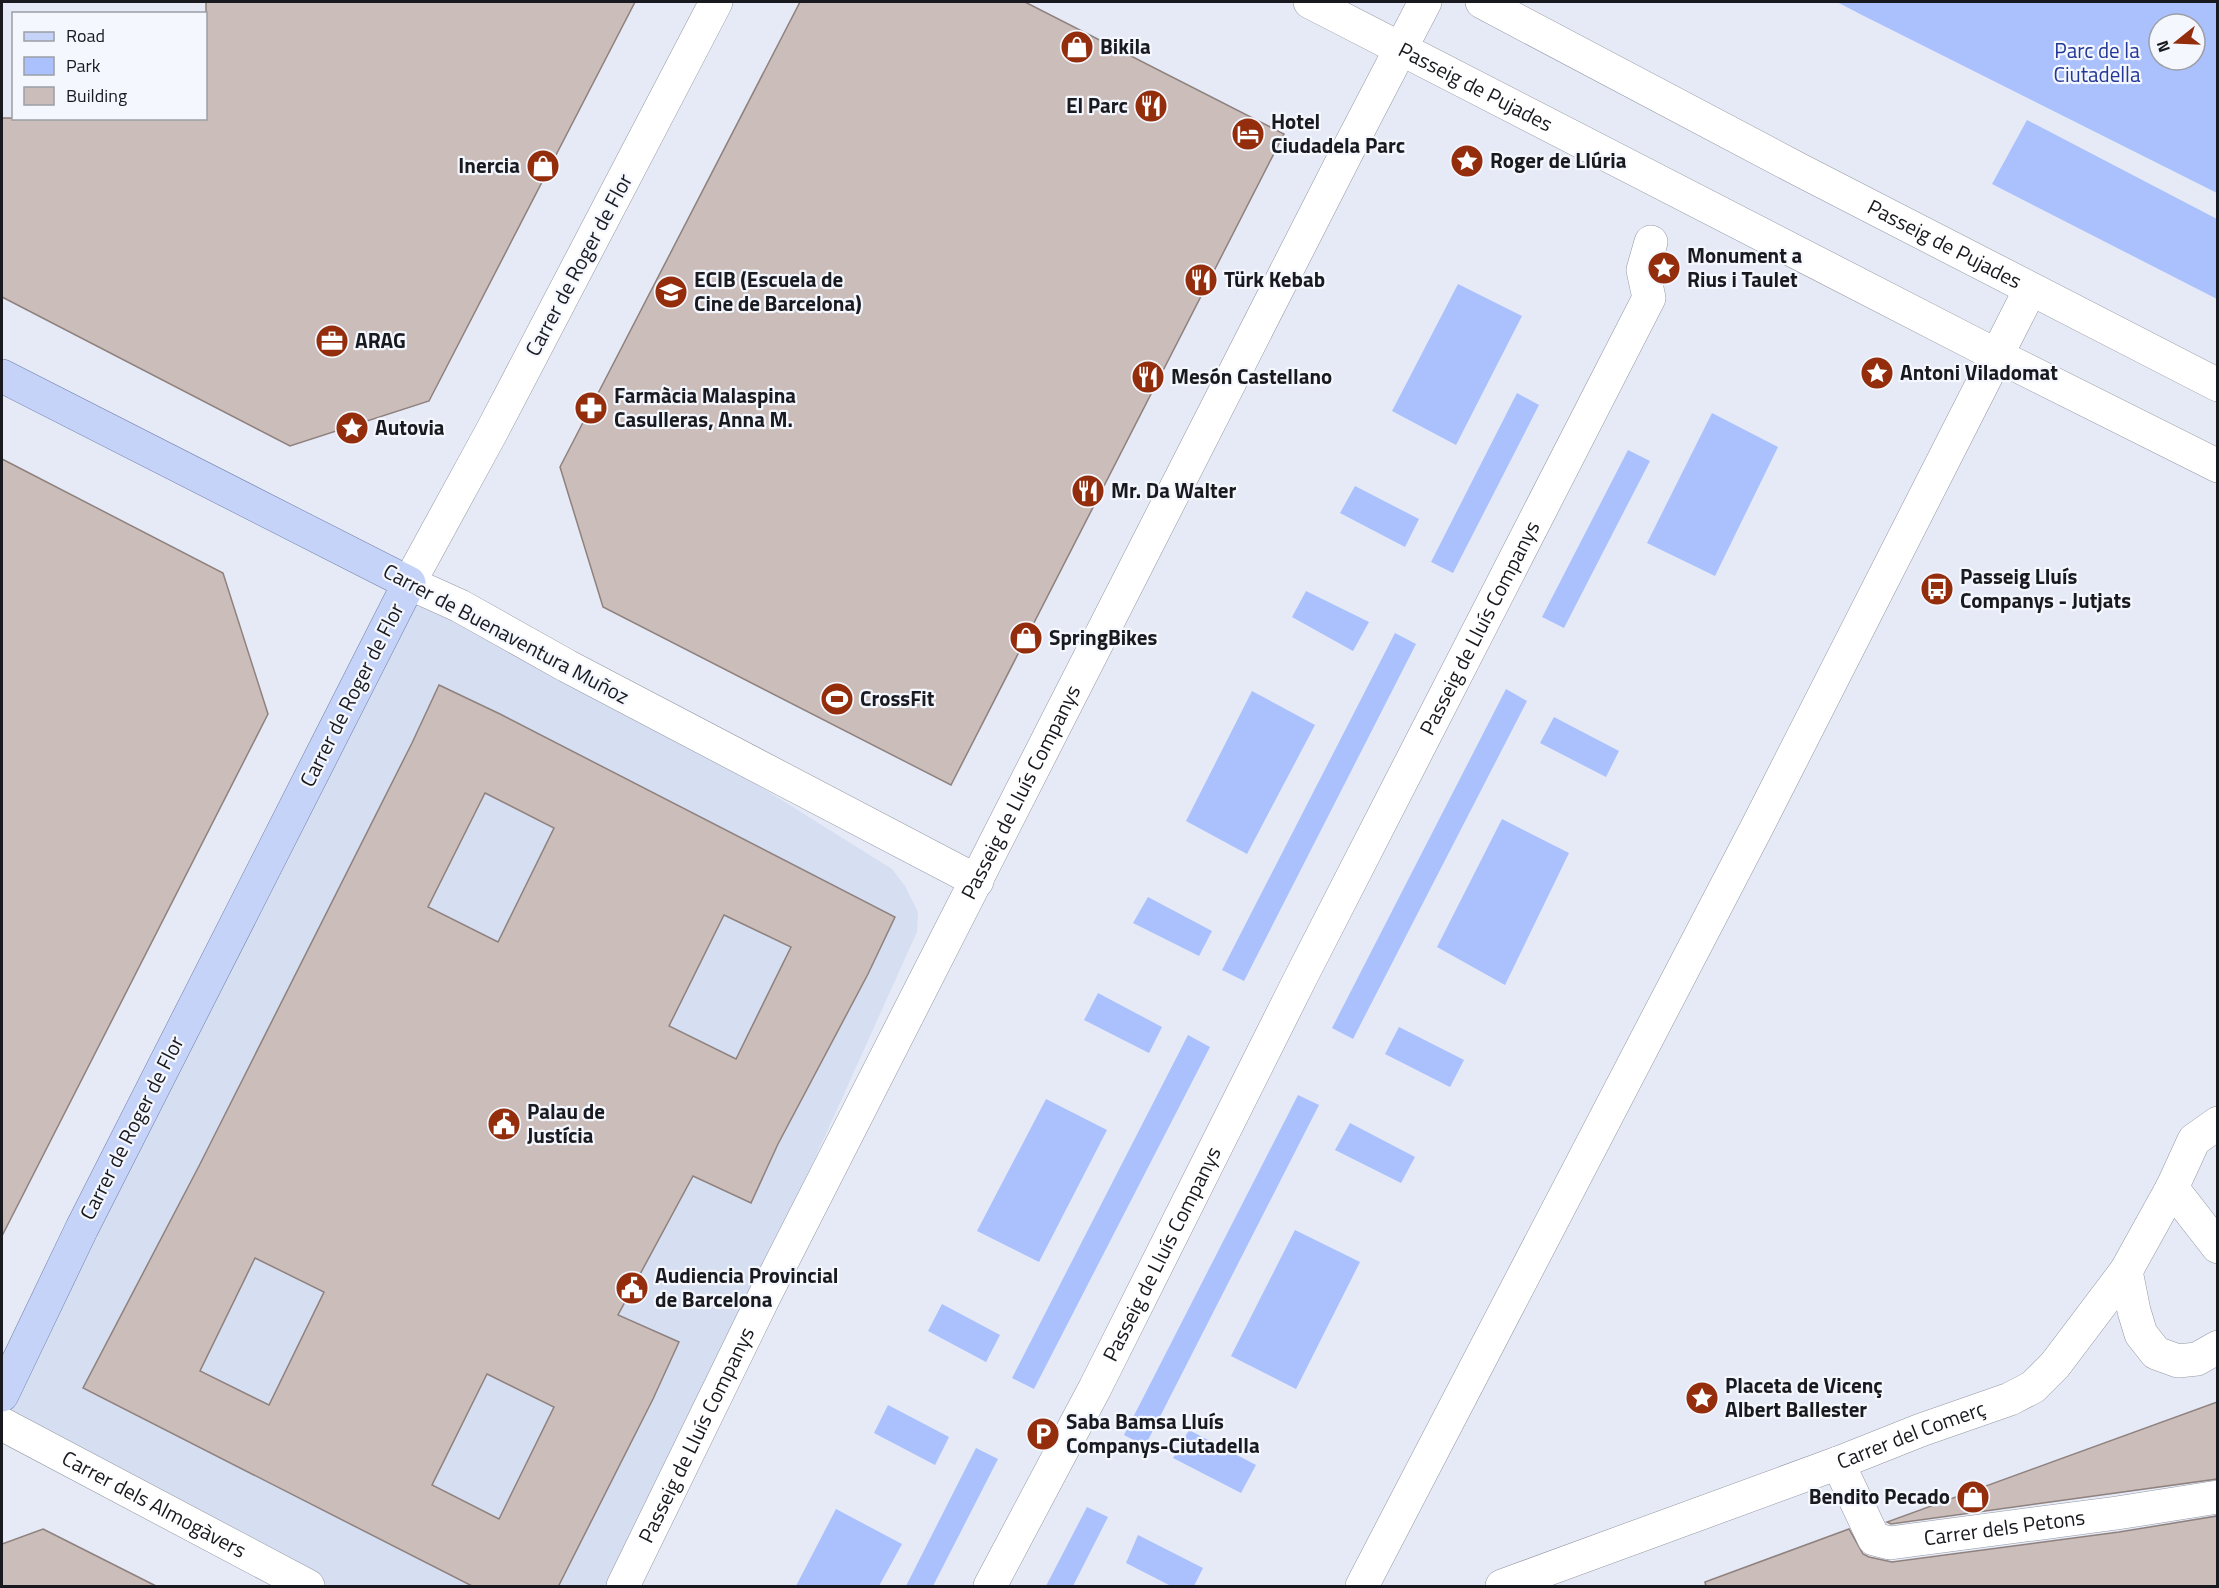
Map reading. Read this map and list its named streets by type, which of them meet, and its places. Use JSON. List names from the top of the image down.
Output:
{
  "streets": {
    "main road": ["Carrer de Roger de Flor", "Carrer de Buenaventura Muñoz"],
    "street": [
      "Passeig de Pujades",
      "Passeig de Lluís Companys",
      "Carrer del Comerç",
      "Carrer dels Almogàvers",
      "Carrer dels Petons"
    ]
  },
  "crossings": [
    ["Passeig de Pujades", "Passeig de Lluís Companys"],
    ["Carrer de Roger de Flor", "Carrer de Buenaventura Muñoz"],
    ["Passeig de Lluís Companys", "Carrer de Buenaventura Muñoz"],
    ["Carrer del Comerç", "Carrer dels Petons"]
  ],
  "parks": ["Parc de la Ciutadella"],
  "places": {
    "shop": [
      "Bikila",
      "Inercia",
      "SpringBikes",
      "Bendito Pecado"
    ],
    "restaurant": [
      "El Parc",
      "Türk Kebab",
      "Mesón Castellano",
      "Mr. Da Walter"
    ],
    "hotel": ["Hotel Ciudadela Parc"],
    "place": [
      "Roger de Llúria",
      "Monument a Rius i Taulet",
      "Antoni Viladomat",
      "Autovia",
      "Placeta de Vicenç Albert Ballester"
    ],
    "school or university": ["ECIB (Escuela de Cine de Barcelona)"],
    "office": ["ARAG"],
    "pharmacy": ["Farmàcia Malaspina Casulleras, Anna M."],
    "bus stop": ["Passeig Lluís Companys - Jutjats"],
    "sports": ["CrossFit"],
    "public building": ["Palau de Justícia", "Audiencia Provincial de Barcelona"],
    "parking": ["Saba Bamsa Lluís Companys-Ciutadella"]
  },
  "legend": ["Road", "Park", "Building"],
  "north": "left"
}
